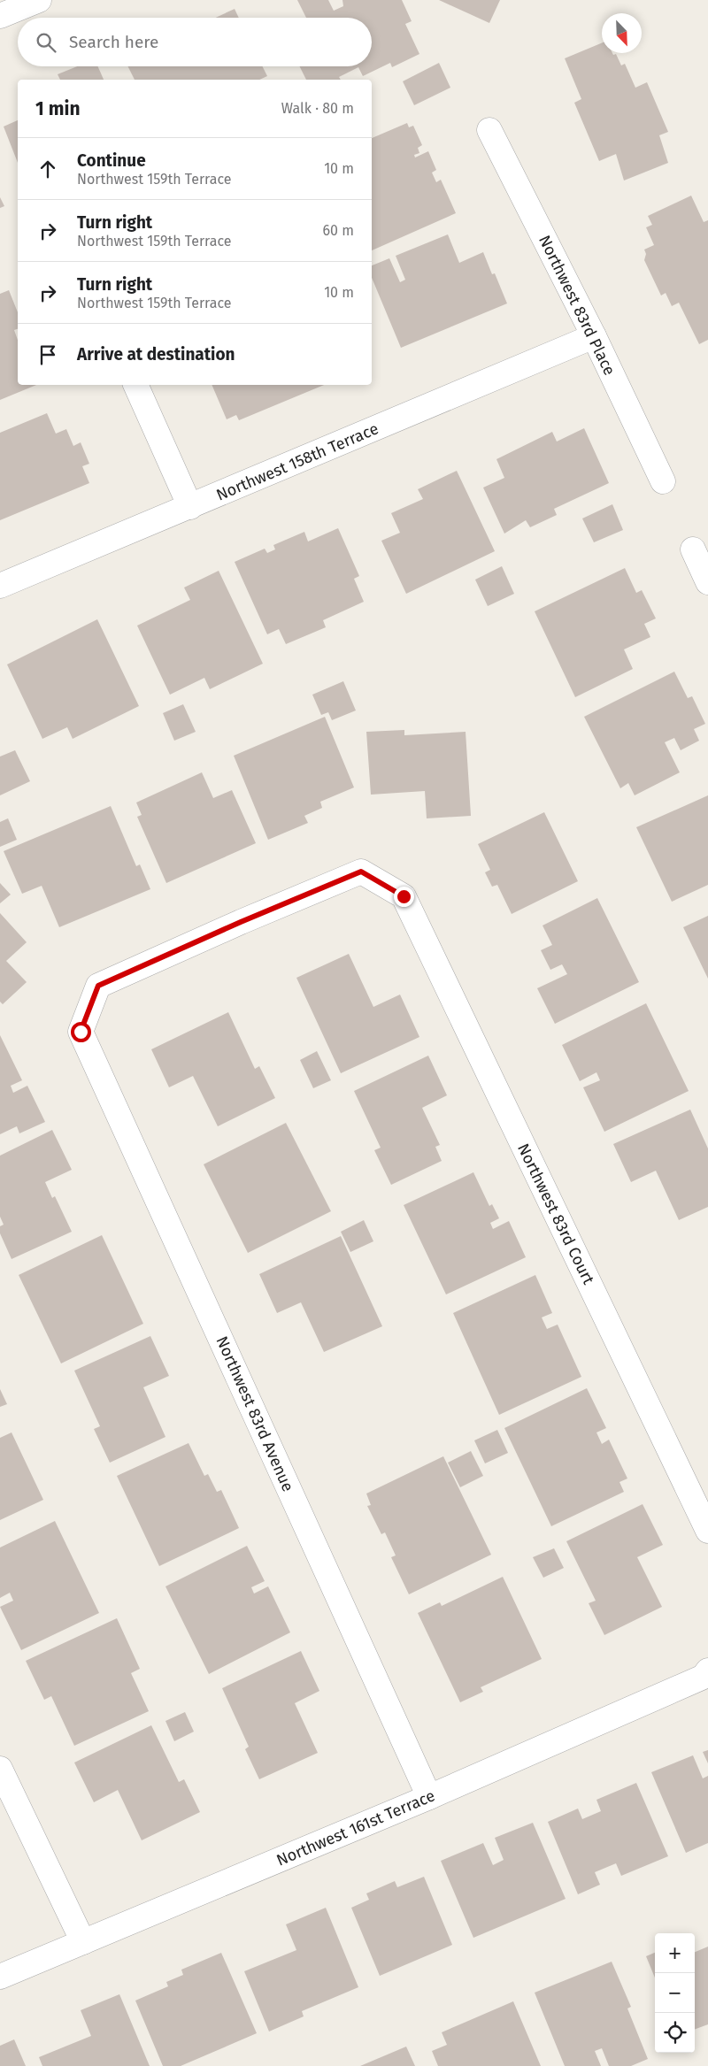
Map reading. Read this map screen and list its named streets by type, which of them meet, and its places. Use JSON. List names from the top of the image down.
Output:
{
  "streets": {
    "street": [
      "Northwest 83rd Place",
      "Northwest 158th Terrace",
      "Northwest 83rd Court",
      "Northwest 83rd Avenue",
      "Northwest 161st Terrace"
    ]
  },
  "crossings": [
    ["Northwest 83rd Place", "Northwest 158th Terrace"],
    ["Northwest 83rd Court", "Northwest 83rd Avenue"],
    ["Northwest 83rd Avenue", "Northwest 161st Terrace"]
  ],
  "north": "bottom right",
  "page": {
    "search": "Search here",
    "heading": ["1 min", "Walk · 80 m"],
    "list": [
      ["Continue", "Northwest 159th Terrace", "10 m"],
      ["Turn right", "Northwest 159th Terrace", "60 m"],
      ["Turn right", "Northwest 159th Terrace", "10 m"],
      "Arrive at destination"
    ],
    "map_buttons": ["+", "−"]
  }
}
